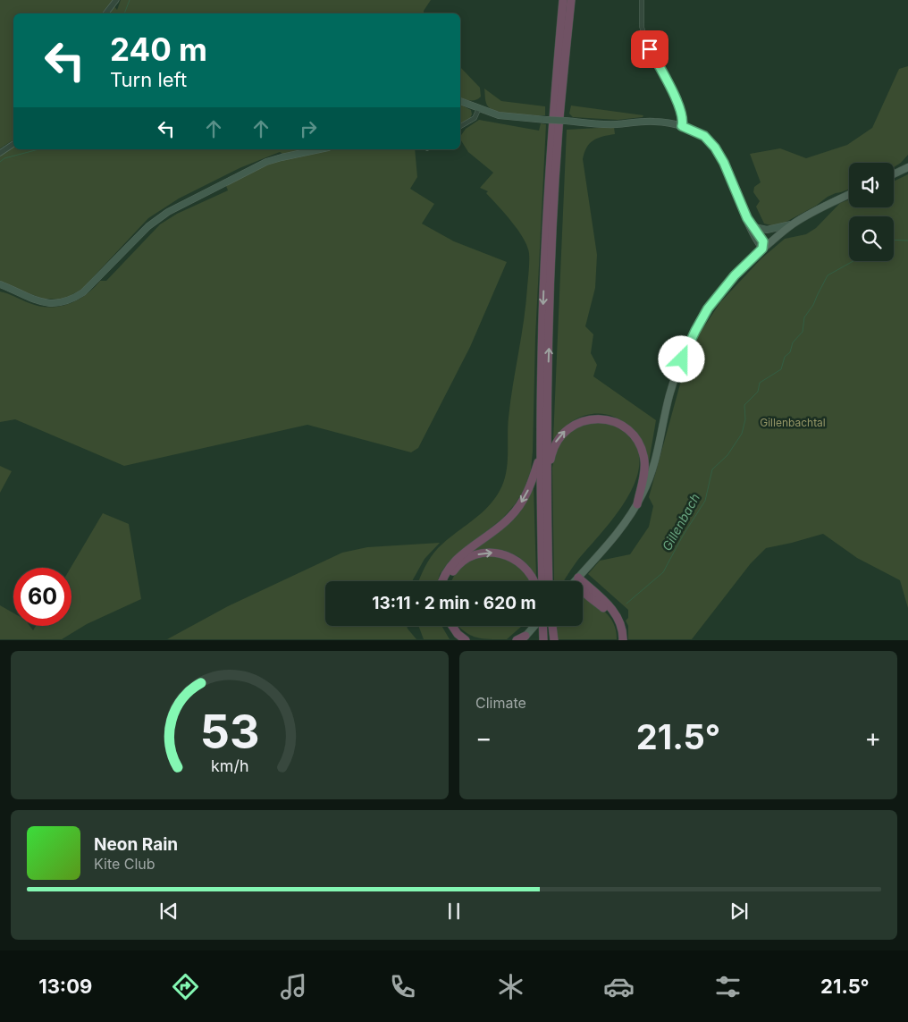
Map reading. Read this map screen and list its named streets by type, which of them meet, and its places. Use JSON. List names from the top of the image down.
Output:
{
  "water": ["Gillenbach"],
  "parks": ["Gillenbachtal"],
  "page": {
    "turn": ["240 m", "Turn left"],
    "limit": "60",
    "trip": "13:11 · 2 min · 620 m",
    "tile": "Climate",
    "heat": ["−", "21.5°", "+"],
    "song": ["Neon Rain", "Kite Club"],
    "tabs": ["13:09", "21.5°"],
    "gauge": ["53", "km/h"]
  }
}
